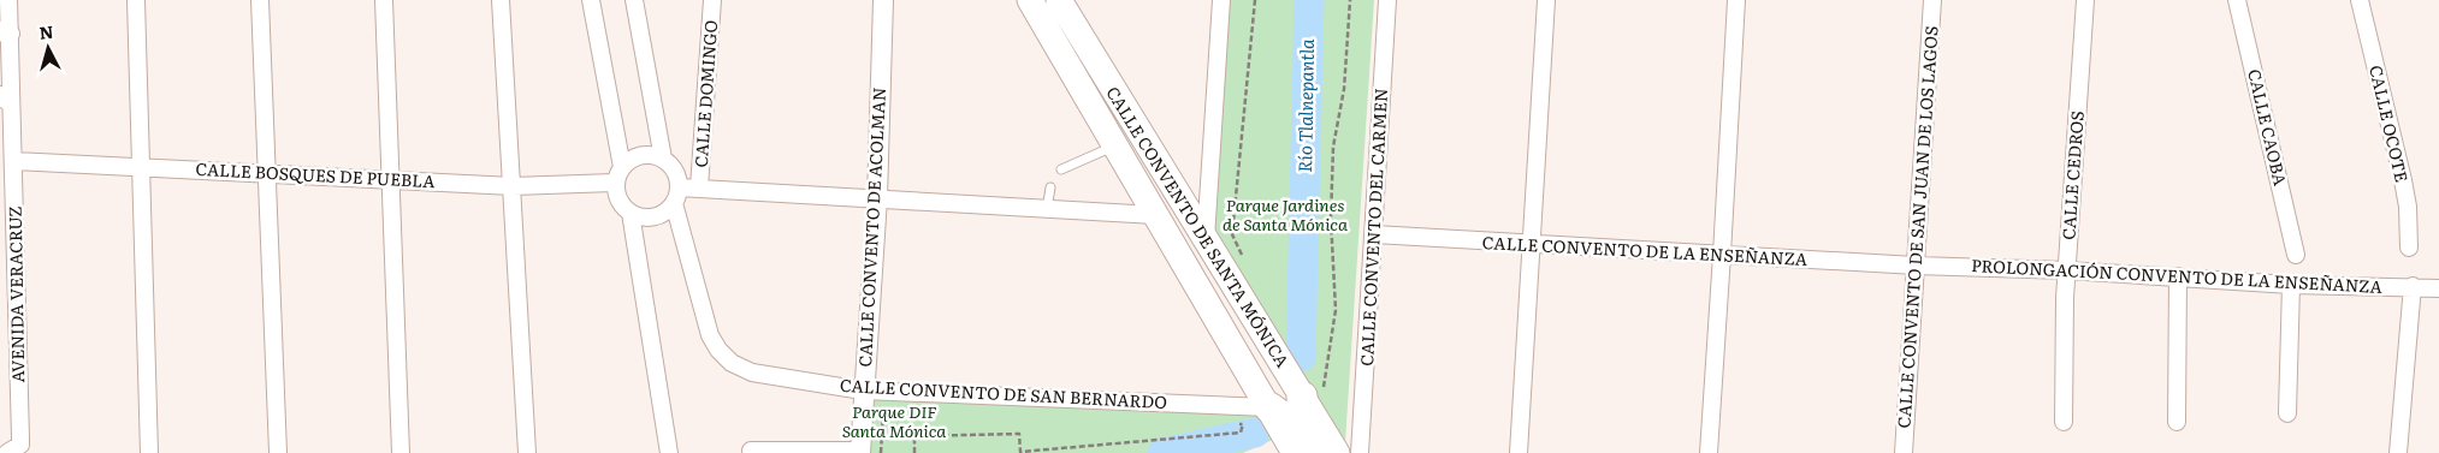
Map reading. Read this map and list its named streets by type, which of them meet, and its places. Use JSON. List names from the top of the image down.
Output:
{
  "streets": {
    "main road": ["CALLE CONVENTO DE SANTA MÓNICA"],
    "street": [
      "CALLE DOMINGO",
      "CALLE OCOTE",
      "CALLE CAOBA",
      "CALLE BOSQUES DE PUEBLA",
      "CALLE CEDROS",
      "CALLE CONVENTO DE ACOLMAN",
      "CALLE CONVENTO DEL CARMEN",
      "CALLE CONVENTO DE SAN JUAN DE LOS LAGOS",
      "CALLE CONVENTO DE LA ENSEÑANZA",
      "PROLONGACIÓN CONVENTO DE LA ENSEÑANZA",
      "AVENIDA VERACRUZ",
      "CALLE CONVENTO DE SAN BERNARDO"
    ]
  },
  "crossings": [
    ["CALLE BOSQUES DE PUEBLA", "AVENIDA VERACRUZ"],
    ["CALLE BOSQUES DE PUEBLA", "CALLE CONVENTO DE SAN BERNARDO"],
    ["CALLE CEDROS", "PROLONGACIÓN CONVENTO DE LA ENSEÑANZA"],
    ["CALLE CONVENTO DE ACOLMAN", "CALLE CONVENTO DE SAN BERNARDO"],
    ["CALLE CONVENTO DE SANTA MÓNICA", "CALLE CONVENTO DE SAN BERNARDO"],
    ["CALLE CONVENTO DEL CARMEN", "CALLE CONVENTO DE LA ENSEÑANZA"],
    ["CALLE CONVENTO DE SAN JUAN DE LOS LAGOS", "CALLE CONVENTO DE LA ENSEÑANZA"],
    ["CALLE CONVENTO DE SAN JUAN DE LOS LAGOS", "PROLONGACIÓN CONVENTO DE LA ENSEÑANZA"],
    ["CALLE CONVENTO DE LA ENSEÑANZA", "PROLONGACIÓN CONVENTO DE LA ENSEÑANZA"]
  ],
  "water": ["Río Tlalnepantla"],
  "parks": ["Parque Jardines de Santa Mónica", "Parque DIF Santa Mónica"],
  "north": "top"
}
